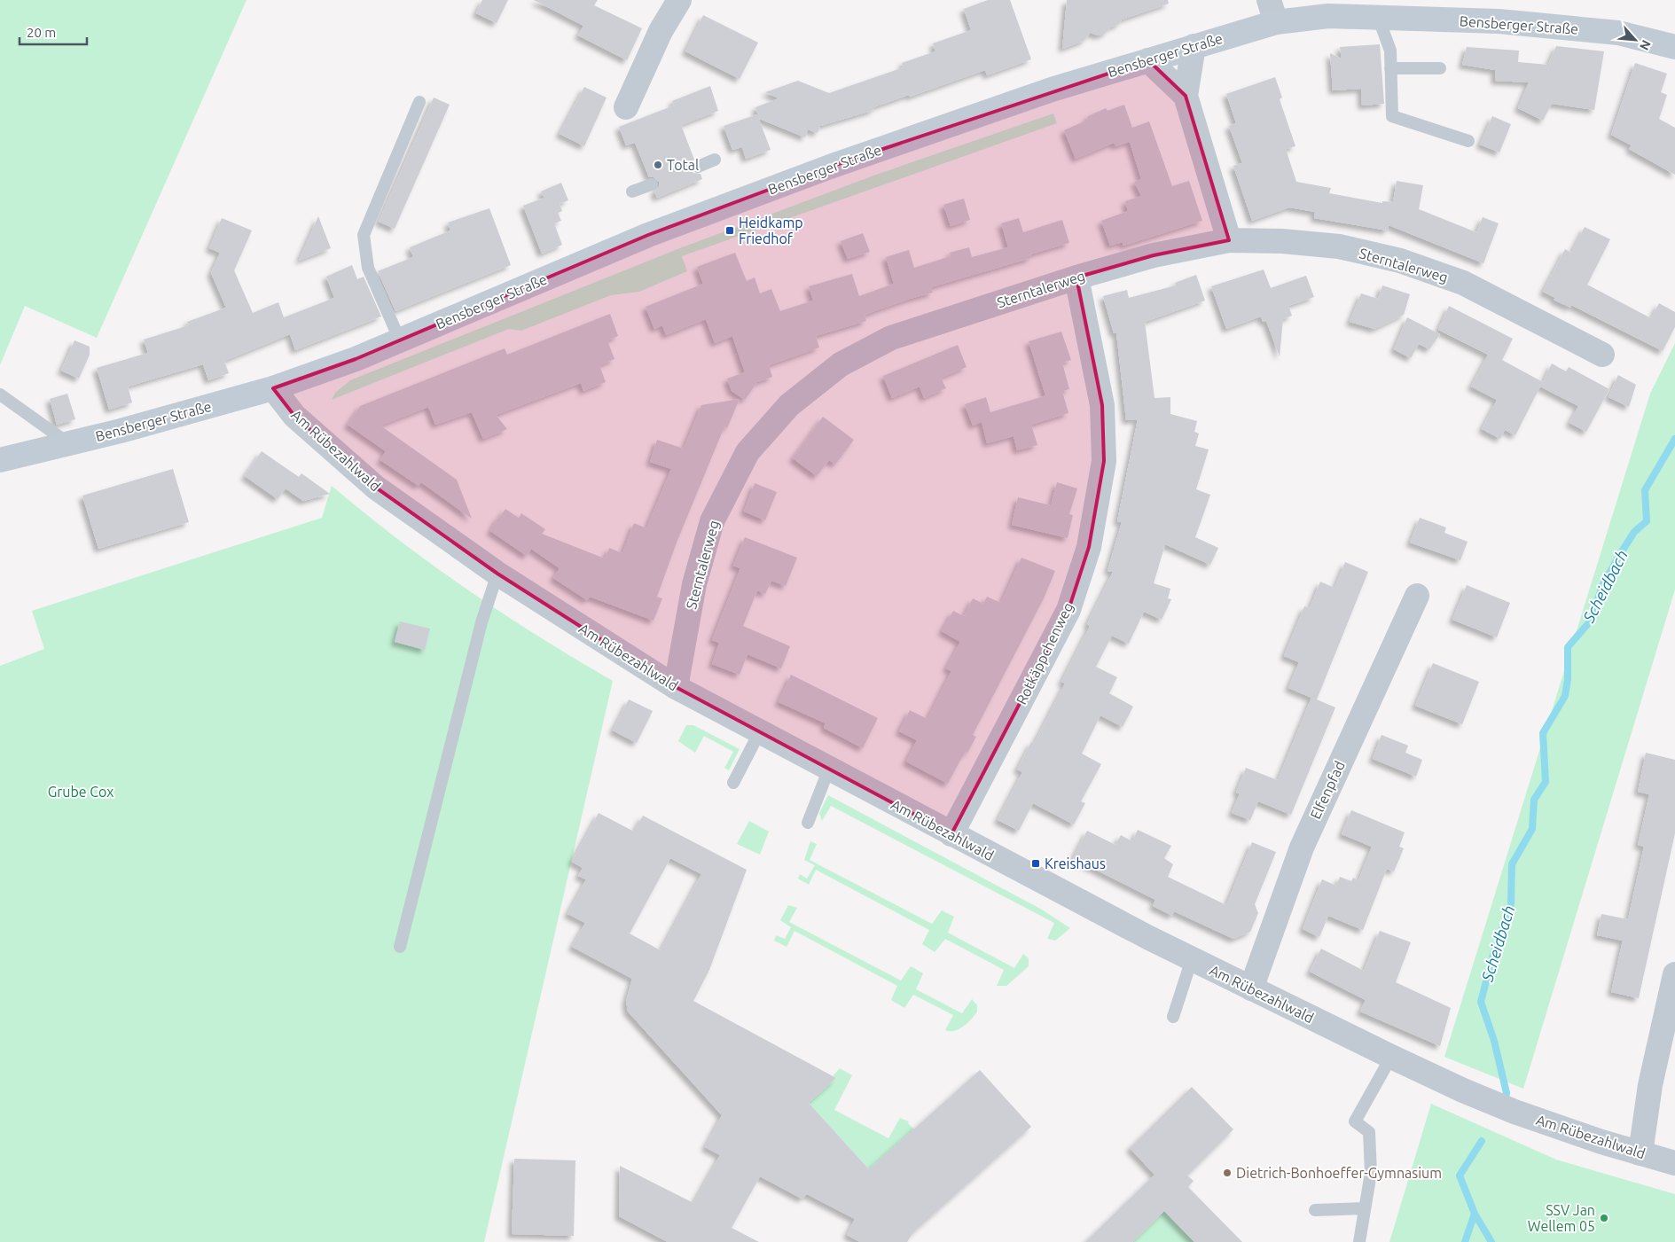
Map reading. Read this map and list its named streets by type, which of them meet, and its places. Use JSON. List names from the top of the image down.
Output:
{
  "streets": {
    "main road": ["Bensberger Straße"],
    "street": [
      "Sterntalerweg",
      "Am Rübezahlwald",
      "Rotkäppchenweg",
      "Elfenpfad"
    ]
  },
  "crossings": [
    ["Bensberger Straße", "Am Rübezahlwald"],
    ["Sterntalerweg", "Am Rübezahlwald"],
    ["Sterntalerweg", "Rotkäppchenweg"],
    ["Am Rübezahlwald", "Rotkäppchenweg"],
    ["Am Rübezahlwald", "Elfenpfad"]
  ],
  "water": ["Scheidbach"],
  "parks": ["Grube Cox"],
  "places": {
    "other": ["Total", "Dietrich-Bonhoeffer-Gymnasium", "SSV Jan Wellem 05"],
    "transit": ["Heidkamp Friedhof", "Kreishaus"]
  },
  "scale_bar": "20 m",
  "north": "bottom right"
}
